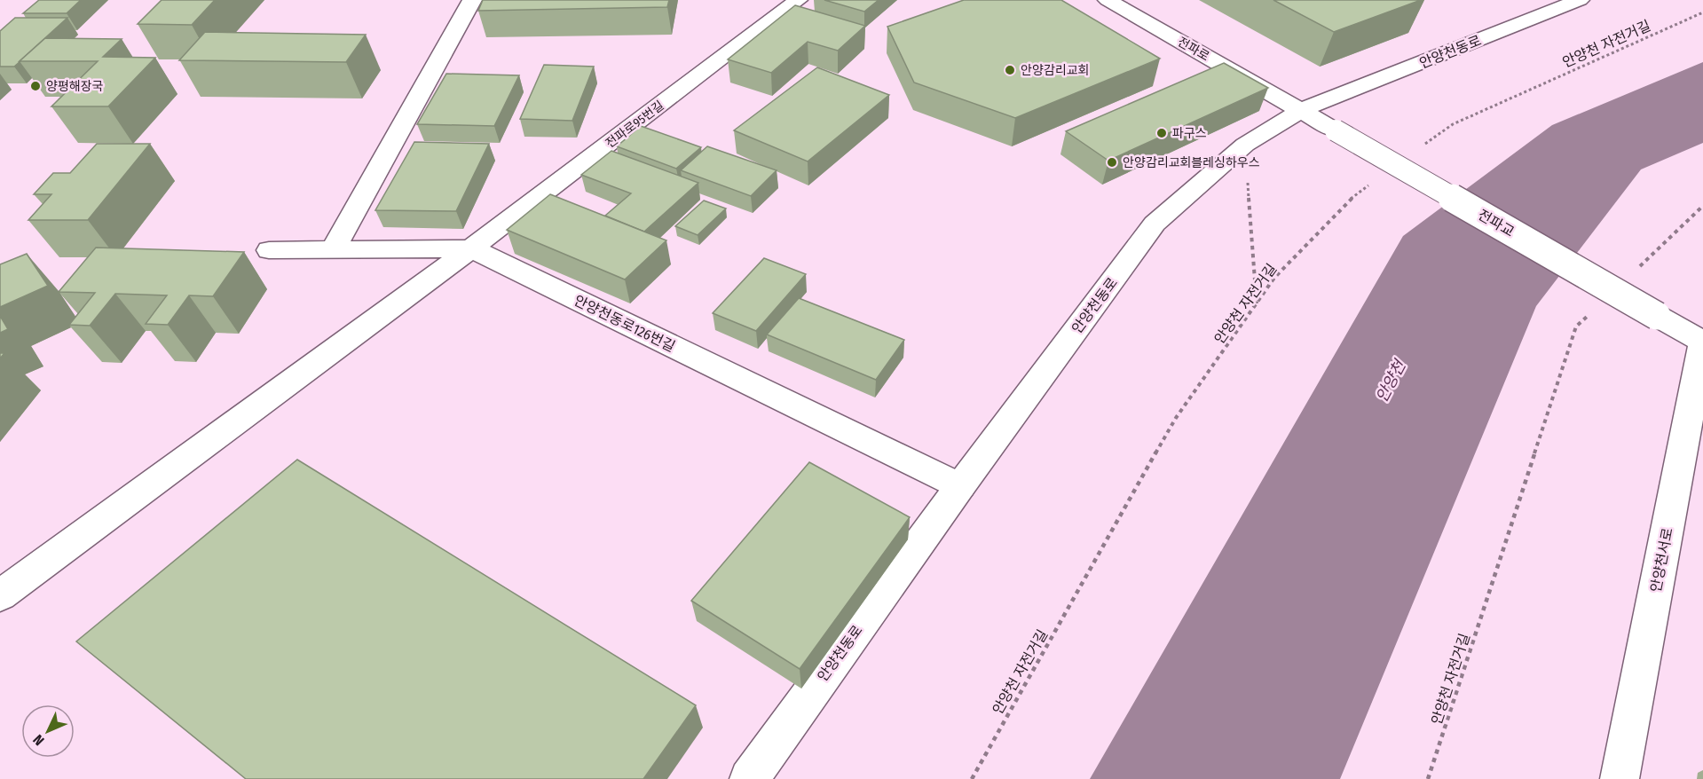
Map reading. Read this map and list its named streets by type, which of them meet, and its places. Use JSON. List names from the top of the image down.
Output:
{
  "streets": {
    "street": [
      "전파로",
      "안양천동로",
      "전파로95번길",
      "전파교",
      "안양천동로126번길",
      "안양천서로"
    ],
    "path": ["안양천 자전거길"]
  },
  "crossings": [
    ["전파로", "안양천동로"],
    ["전파로", "전파교"],
    ["안양천동로", "안양천동로126번길"],
    ["전파로95번길", "안양천동로126번길"],
    ["전파교", "안양천서로"]
  ],
  "water": ["안양천"],
  "places": [
    "안양감리교회",
    "양평해장국",
    "파구스",
    "안양감리교회블레싱하우스"
  ],
  "north": "bottom left"
}
